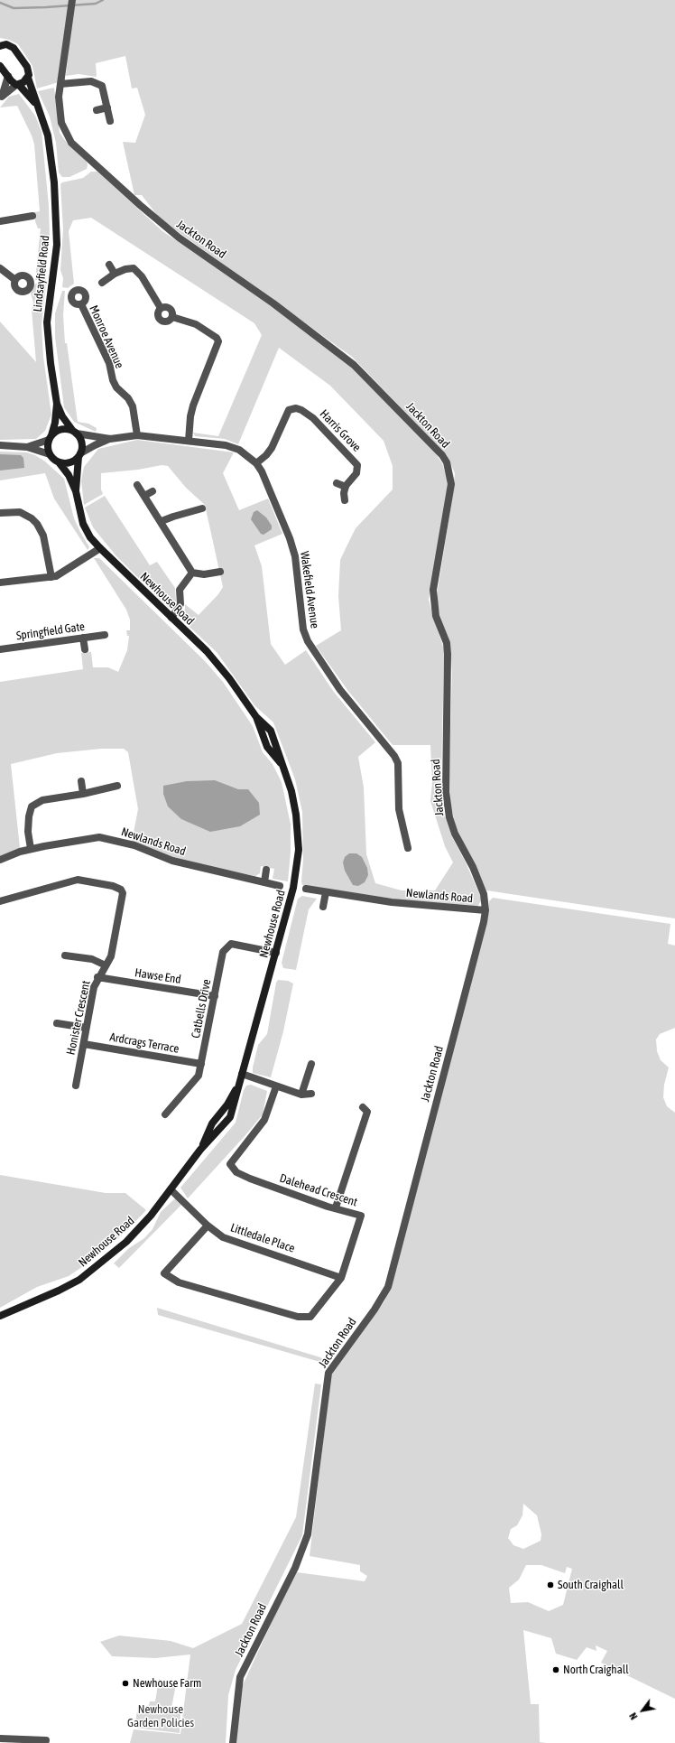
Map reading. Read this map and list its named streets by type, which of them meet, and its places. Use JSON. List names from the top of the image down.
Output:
{
  "streets": {
    "street": [
      "Jackton Road",
      "Lindsayfield Road",
      "Monroe Avenue",
      "Harris Grove",
      "Wakefield Avenue",
      "Newhouse Road",
      "Springfield Gate",
      "Newlands Road",
      "Hawse End",
      "Catbells Drive",
      "Honister Crescent",
      "Ardcrags Terrace",
      "Dalehead Crescent",
      "Littledale Place"
    ]
  },
  "crossings": [
    ["Jackton Road", "Newlands Road"],
    ["Lindsayfield Road", "Wakefield Avenue"],
    ["Lindsayfield Road", "Newhouse Road"],
    ["Monroe Avenue", "Wakefield Avenue"],
    ["Harris Grove", "Wakefield Avenue"],
    ["Wakefield Avenue", "Newhouse Road"],
    ["Newhouse Road", "Catbells Drive"],
    ["Newhouse Road", "Littledale Place"],
    ["Hawse End", "Catbells Drive"],
    ["Hawse End", "Honister Crescent"],
    ["Catbells Drive", "Ardcrags Terrace"],
    ["Honister Crescent", "Ardcrags Terrace"],
    ["Dalehead Crescent", "Littledale Place"]
  ],
  "parks": ["Newhouse Garden Policies"],
  "places": ["South Craighall", "North Craighall", "Newhouse Farm"],
  "north": "bottom left"
}
